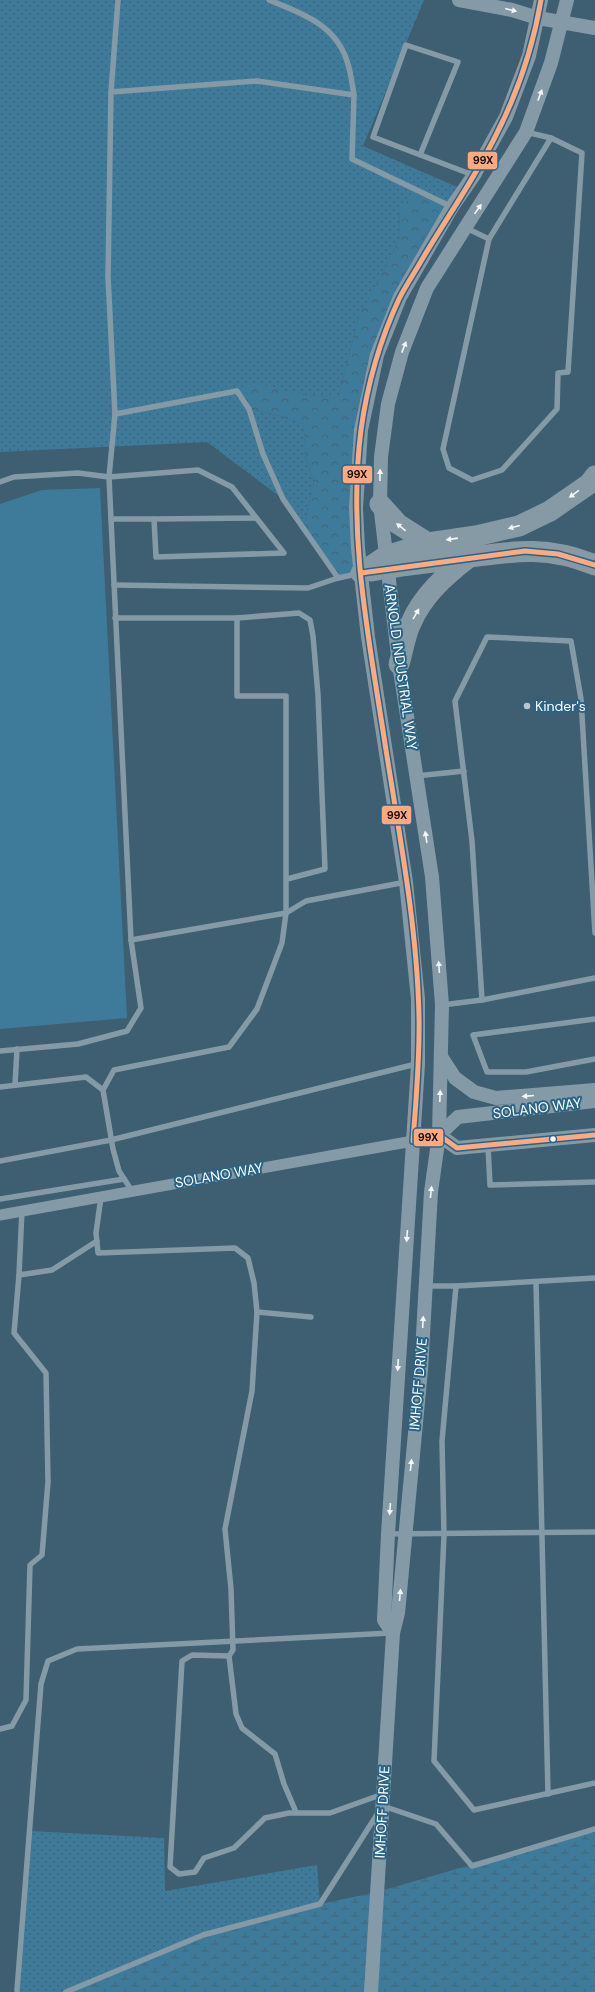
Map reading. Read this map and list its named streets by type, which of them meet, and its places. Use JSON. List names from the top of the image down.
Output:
{
  "streets": {
    "street": ["ARNOLD INDUSTRIAL WAY", "SOLANO WAY", "IMHOFF DRIVE"]
  },
  "crossings": [
    ["ARNOLD INDUSTRIAL WAY", "SOLANO WAY"],
    ["ARNOLD INDUSTRIAL WAY", "IMHOFF DRIVE"],
    ["SOLANO WAY", "IMHOFF DRIVE"]
  ],
  "places": ["Kinder's"],
  "lines": ["transit line 99X"]
}
